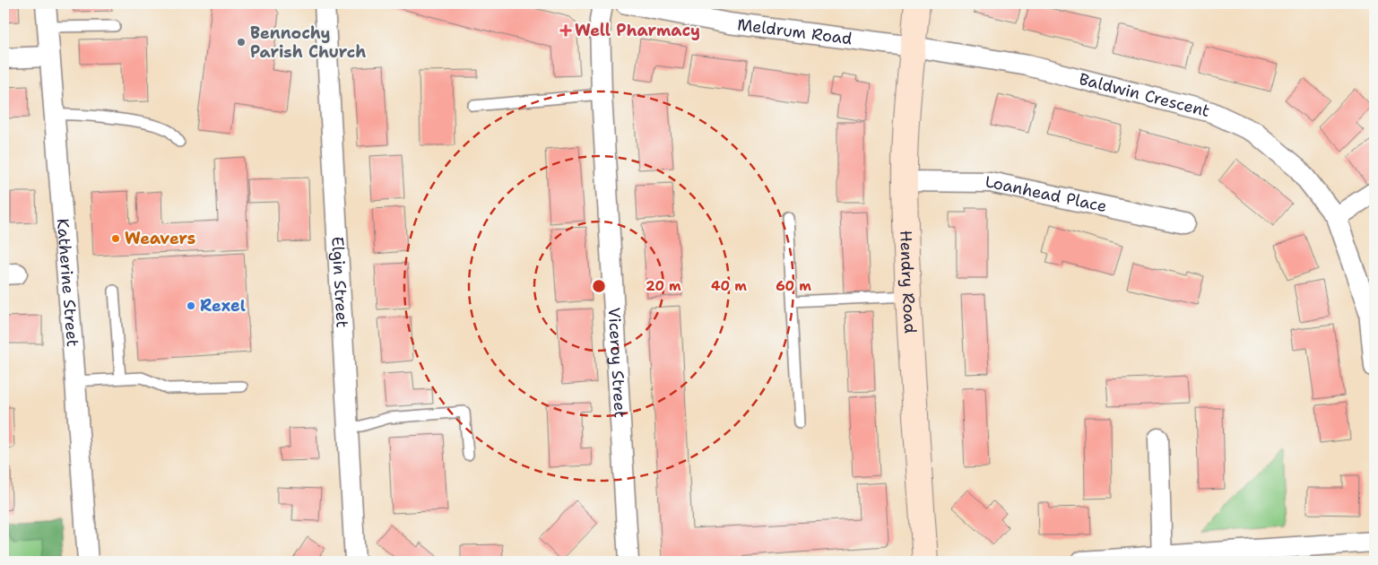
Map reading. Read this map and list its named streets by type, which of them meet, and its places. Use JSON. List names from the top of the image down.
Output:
{
  "streets": {
    "street": [
      "Meldrum Road",
      "Baldwin Crescent",
      "Loanhead Place",
      "Katherine Street",
      "Elgin Street",
      "Hendry Road",
      "Viceroy Street"
    ]
  },
  "crossings": [
    ["Meldrum Road", "Baldwin Crescent"],
    ["Meldrum Road", "Hendry Road"],
    ["Baldwin Crescent", "Hendry Road"],
    ["Loanhead Place", "Hendry Road"]
  ],
  "places": {
    "health": ["Well Pharmacy"],
    "other": ["Bennochy Parish Church", "Weavers", "Rexel"]
  },
  "rings": ["20 m", "40 m", "60 m"]
}
